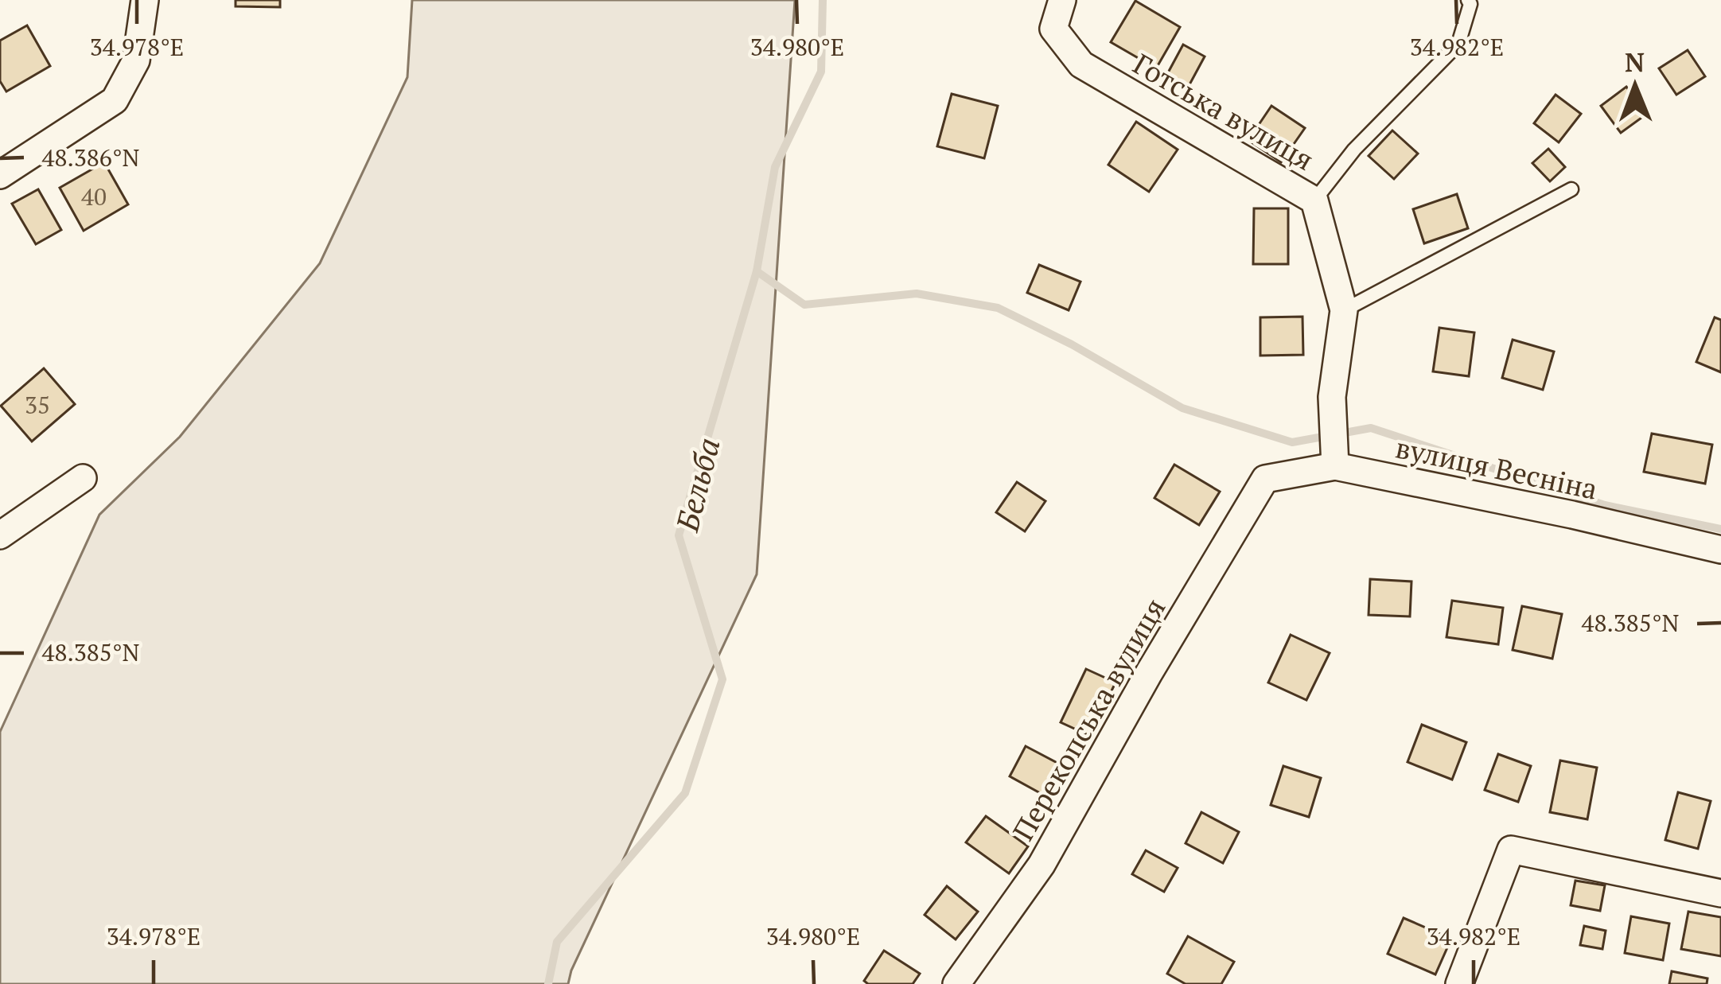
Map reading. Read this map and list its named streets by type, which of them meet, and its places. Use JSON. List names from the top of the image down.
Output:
{
  "streets": {
    "street": ["Готська вулиця", "вулиця Весніна", "Перекопська вулиця"]
  },
  "crossings": [
    ["Готська вулиця", "вулиця Весніна"],
    ["вулиця Весніна", "Перекопська вулиця"]
  ],
  "water": ["Бельба"],
  "house_numbers": ["40", "35"],
  "north": "top",
  "coordinates": [
    "34.978°E",
    "34.980°E",
    "34.982°E",
    "48.386°N",
    "48.385°N"
  ]
}
